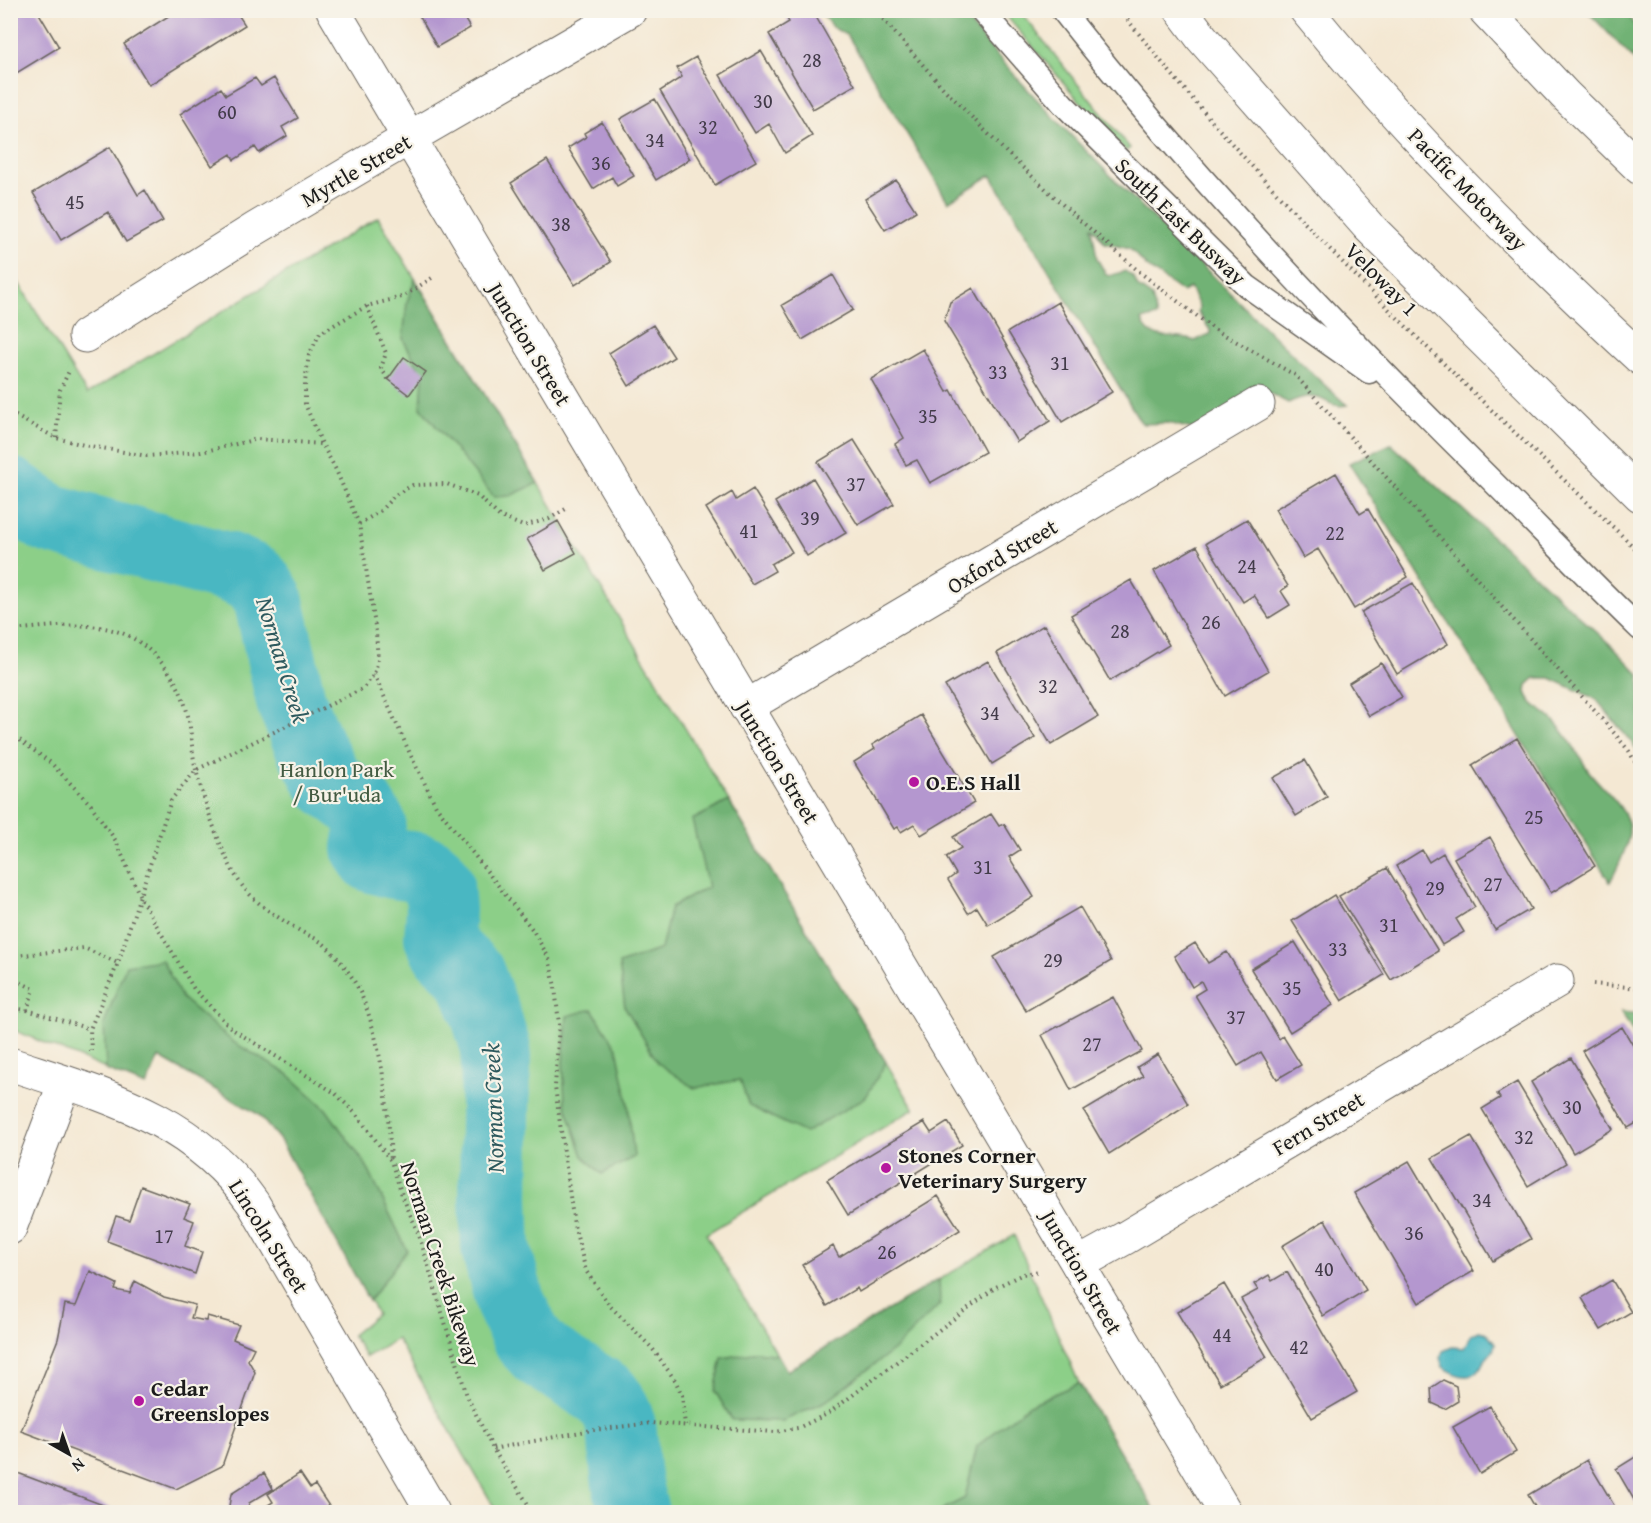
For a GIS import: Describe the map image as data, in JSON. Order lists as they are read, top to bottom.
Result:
{
  "streets": {
    "main road": [
      "Myrtle Street",
      "Pacific Motorway",
      "Junction Street",
      "Oxford Street",
      "Fern Street",
      "Lincoln Street"
    ],
    "lane": ["South East Busway"],
    "path": ["Veloway 1", "Norman Creek Bikeway"]
  },
  "crossings": [
    ["Myrtle Street", "Junction Street"],
    ["Junction Street", "Oxford Street"],
    ["Junction Street", "Fern Street"]
  ],
  "water": ["Norman Creek"],
  "parks": ["Hanlon Park / Bur'uda"],
  "places": ["O.E.S Hall", "Stones Corner Veterinary Surgery", "Cedar Greenslopes"],
  "house_numbers": [
    "28",
    "30",
    "60",
    "32",
    "34",
    "36",
    "45",
    "38",
    "31",
    "33",
    "35",
    "37",
    "39",
    "41",
    "22",
    "24",
    "26",
    "28",
    "32",
    "34",
    "25",
    "31",
    "27",
    "29",
    "31",
    "33",
    "29",
    "35",
    "37",
    "27",
    "30",
    "32",
    "34",
    "36",
    "17",
    "26",
    "40",
    "44",
    "42"
  ],
  "north": "bottom right"
}
